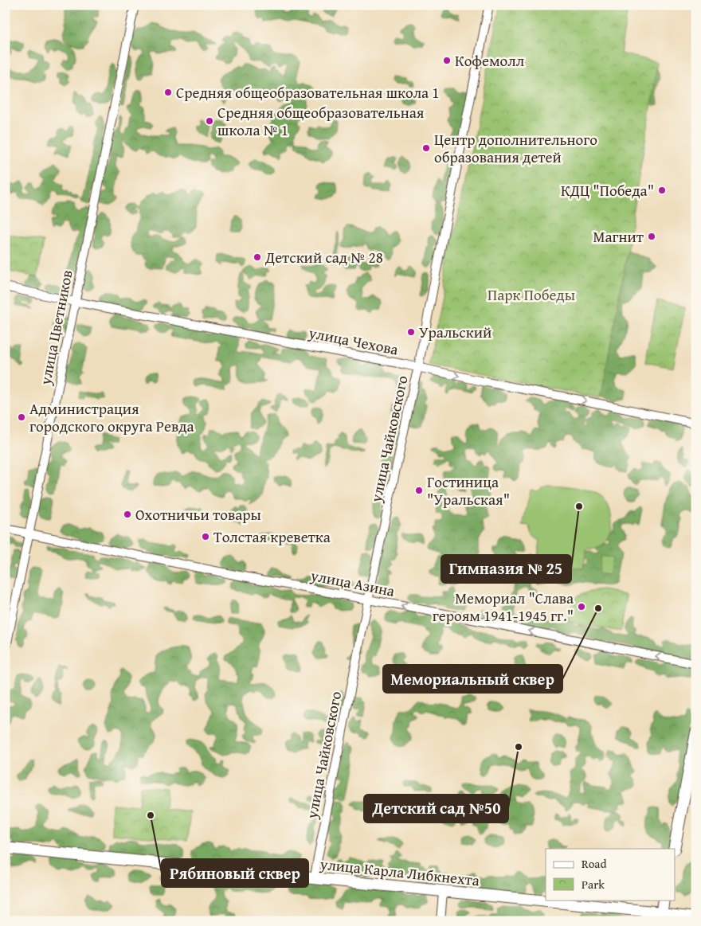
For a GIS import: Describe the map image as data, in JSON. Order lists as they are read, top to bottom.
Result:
{
  "streets": {
    "main road": ["улица Карла Либкнехта"],
    "street": [
      "улица Цветников",
      "улица Чехова",
      "улица Чайковского",
      "улица Азина"
    ]
  },
  "crossings": [
    ["улица Цветников", "улица Чехова"],
    ["улица Цветников", "улица Азина"],
    ["улица Чехова", "улица Чайковского"],
    ["улица Чайковского", "улица Азина"],
    ["улица Чайковского", "улица Карла Либкнехта"]
  ],
  "one_way": ["улица Чехова", "улица Азина"],
  "parks": ["Парк Победы"],
  "places": [
    "Кофемолл",
    "Средняя общеобразовательная школа 1",
    "Средняя общеобразовательная школа № 1",
    "Центр дополнительного образования детей",
    "КДЦ \"Победа\"",
    "Магнит",
    "Детский сад № 28",
    "Уральский",
    "Администрация городского округа Ревда",
    "Гостиница \"Уральская\"",
    "Гимназия № 25",
    "Охотничьи товары",
    "Толстая креветка",
    "Мемориал \"Слава героям 1941-1945 гг.\"",
    "Мемориальный сквер",
    "Детский сад №50",
    "Рябиновый сквер"
  ],
  "legend": ["Road", "Park"]
}
